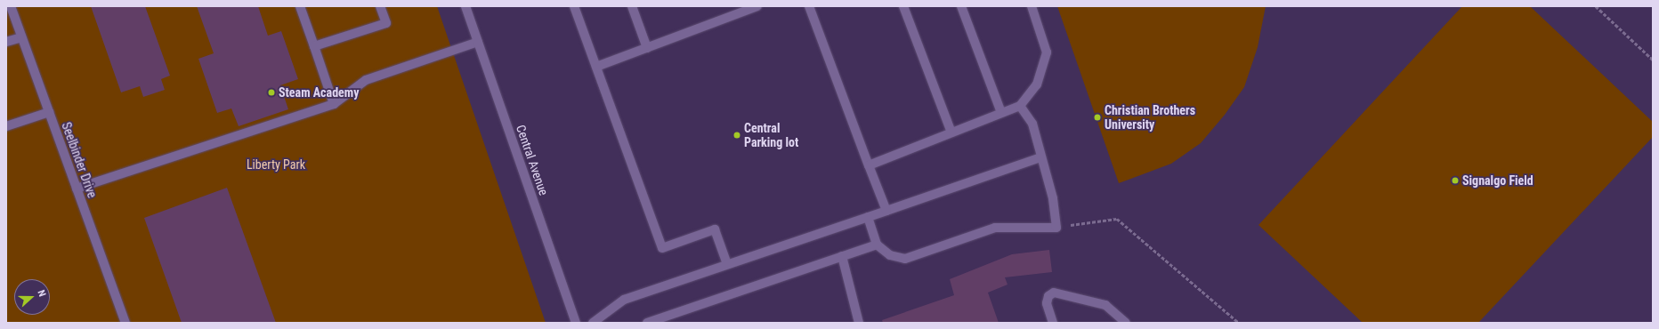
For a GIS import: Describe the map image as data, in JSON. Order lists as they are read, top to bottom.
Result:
{
  "streets": {
    "street": ["Seelbinder Drive", "Central Avenue"]
  },
  "parks": ["Liberty Park"],
  "places": [
    "Steam Academy",
    "Christian Brothers University",
    "Central Parking lot",
    "Signalgo Field"
  ],
  "north": "right"
}
